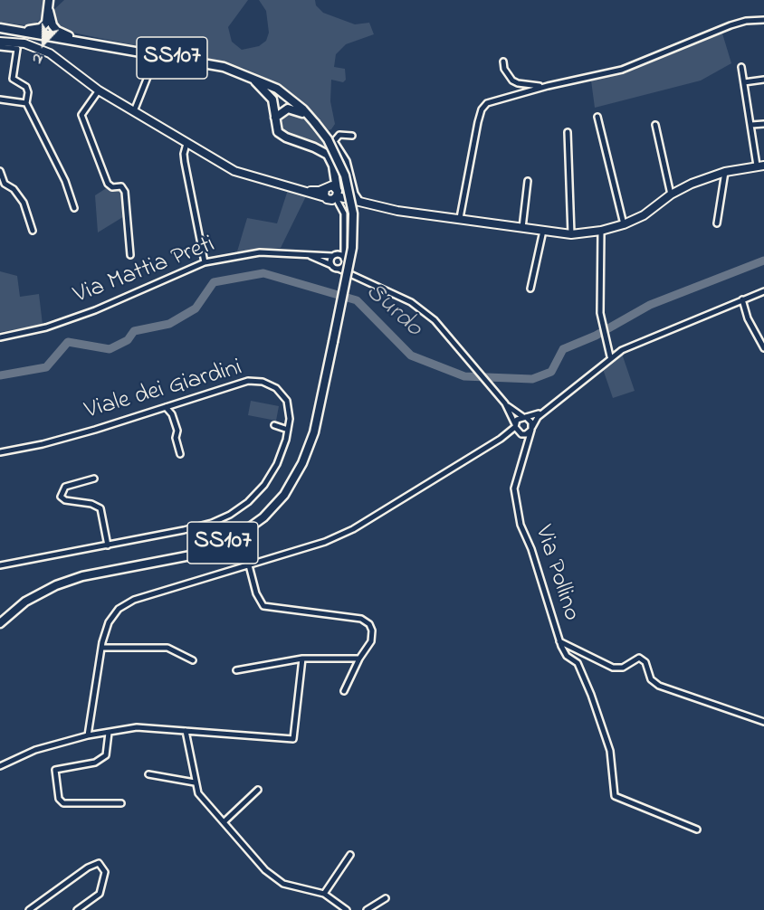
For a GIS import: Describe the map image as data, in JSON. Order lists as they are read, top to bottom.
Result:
{
  "streets": {
    "highway": ["SS107"],
    "street": ["Via Mattia Preti", "Viale dei Giardini", "Via Pollino"]
  },
  "water": ["Surdo"],
  "north": "bottom"
}
